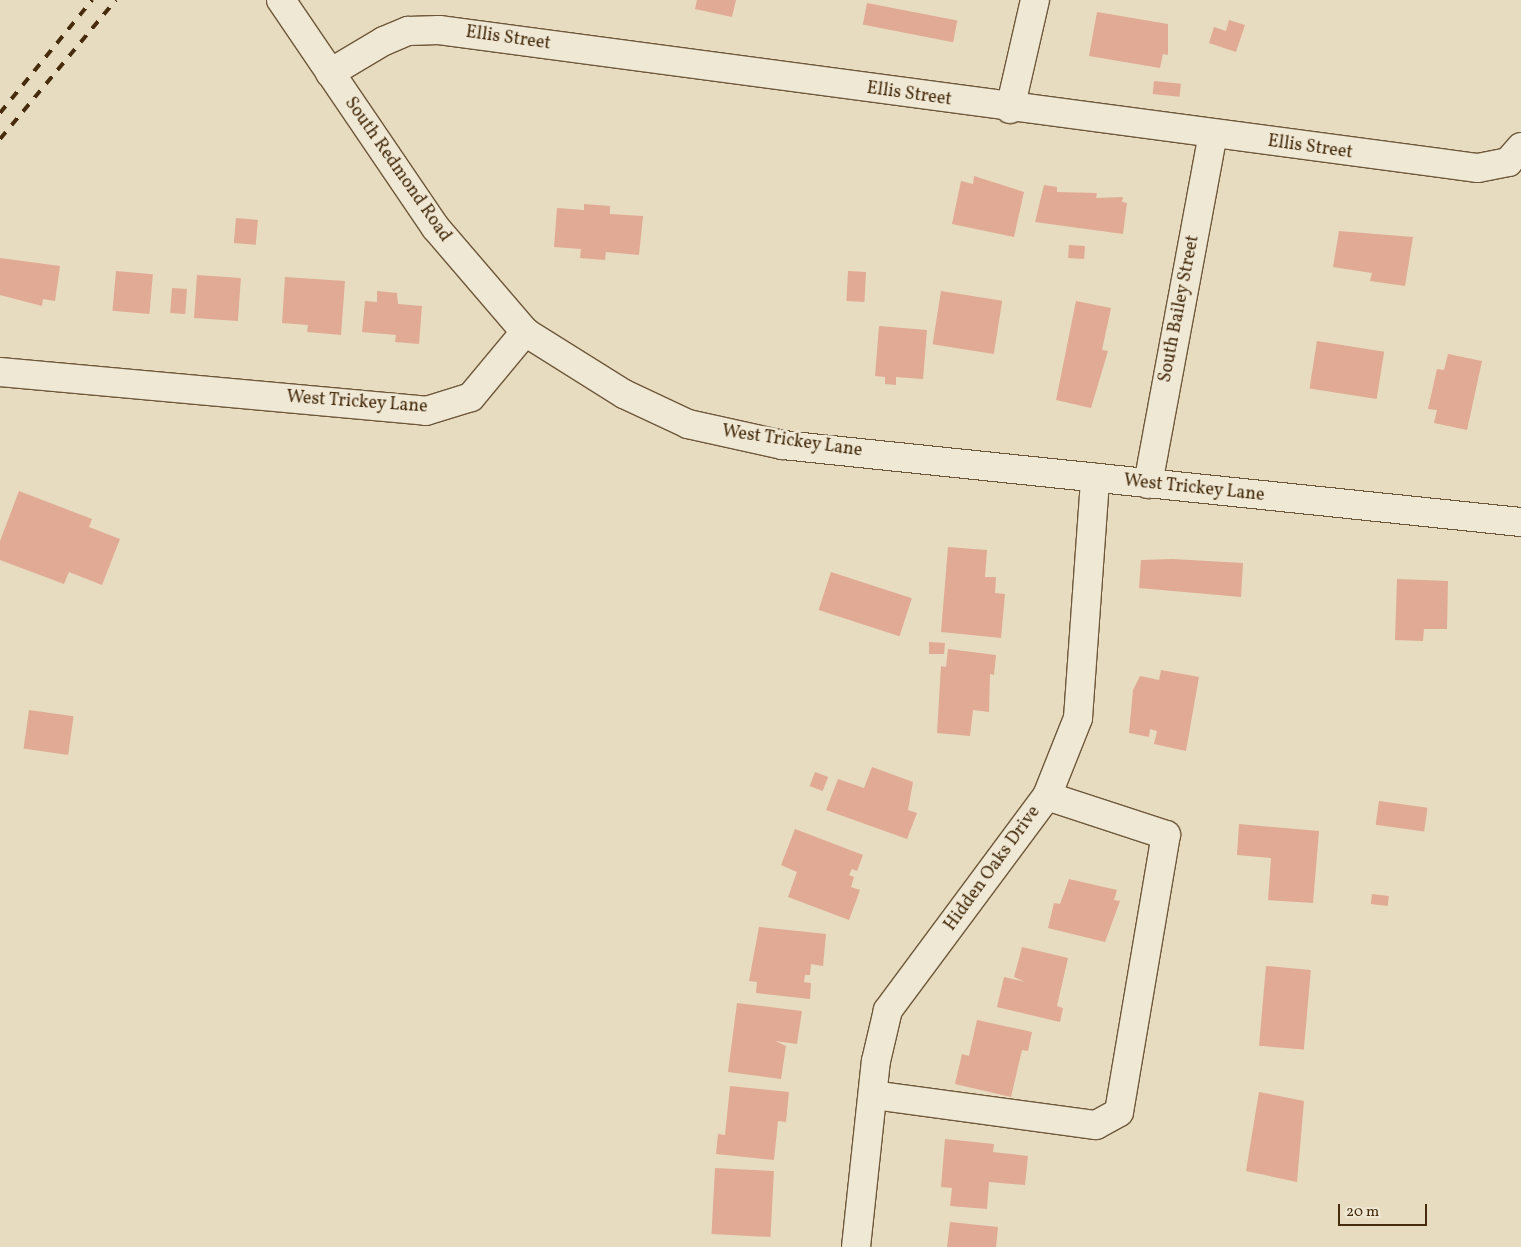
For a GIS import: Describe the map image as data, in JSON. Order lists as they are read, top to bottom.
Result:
{
  "streets": {
    "street": [
      "Ellis Street",
      "South Redmond Road",
      "South Bailey Street",
      "West Trickey Lane",
      "Hidden Oaks Drive"
    ]
  },
  "crossings": [
    ["Ellis Street", "South Redmond Road"],
    ["Ellis Street", "South Bailey Street"],
    ["South Redmond Road", "West Trickey Lane"],
    ["South Bailey Street", "West Trickey Lane"],
    ["West Trickey Lane", "Hidden Oaks Drive"]
  ],
  "scale_bar": "20 m"
}
